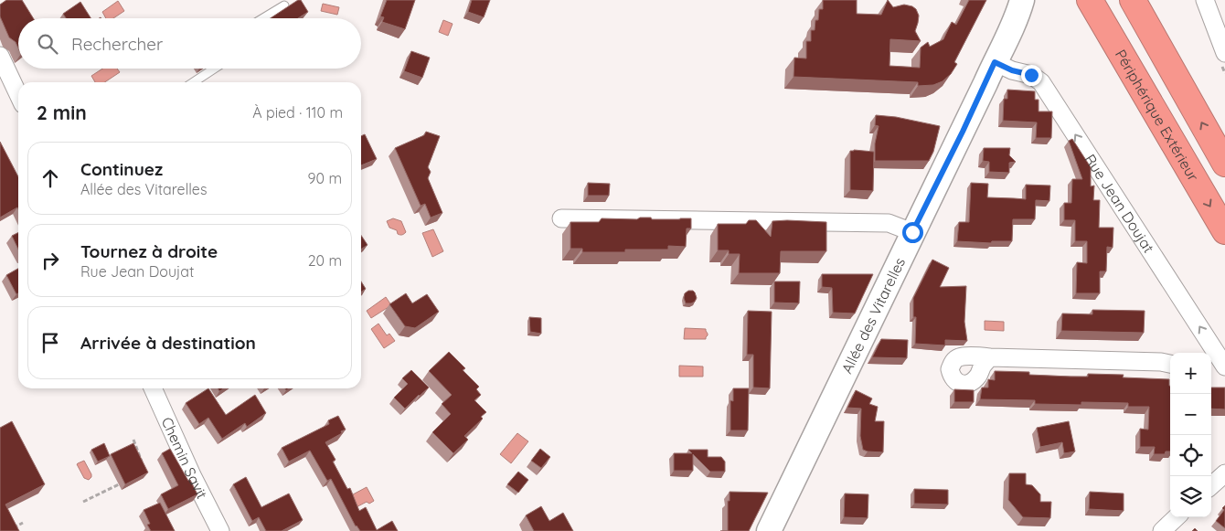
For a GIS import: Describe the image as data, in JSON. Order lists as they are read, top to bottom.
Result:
{
  "streets": {
    "highway": ["Périphérique Extérieur"],
    "main road": ["Allée des Vitarelles"],
    "street": ["Rue Jean Doujat", "Chemin Savit"]
  },
  "crossings": [
    ["Rue Jean Doujat", "Allée des Vitarelles"]
  ],
  "one_way": ["Rue Jean Doujat"],
  "page": {
    "search": "Rechercher",
    "heading": ["2 min", "À pied · 110 m"],
    "list": [
      ["Continuez", "Allée des Vitarelles", "90 m"],
      ["Tournez à droite", "Rue Jean Doujat", "20 m"],
      "Arrivée à destination"
    ],
    "map_buttons": ["+", "−"]
  }
}
